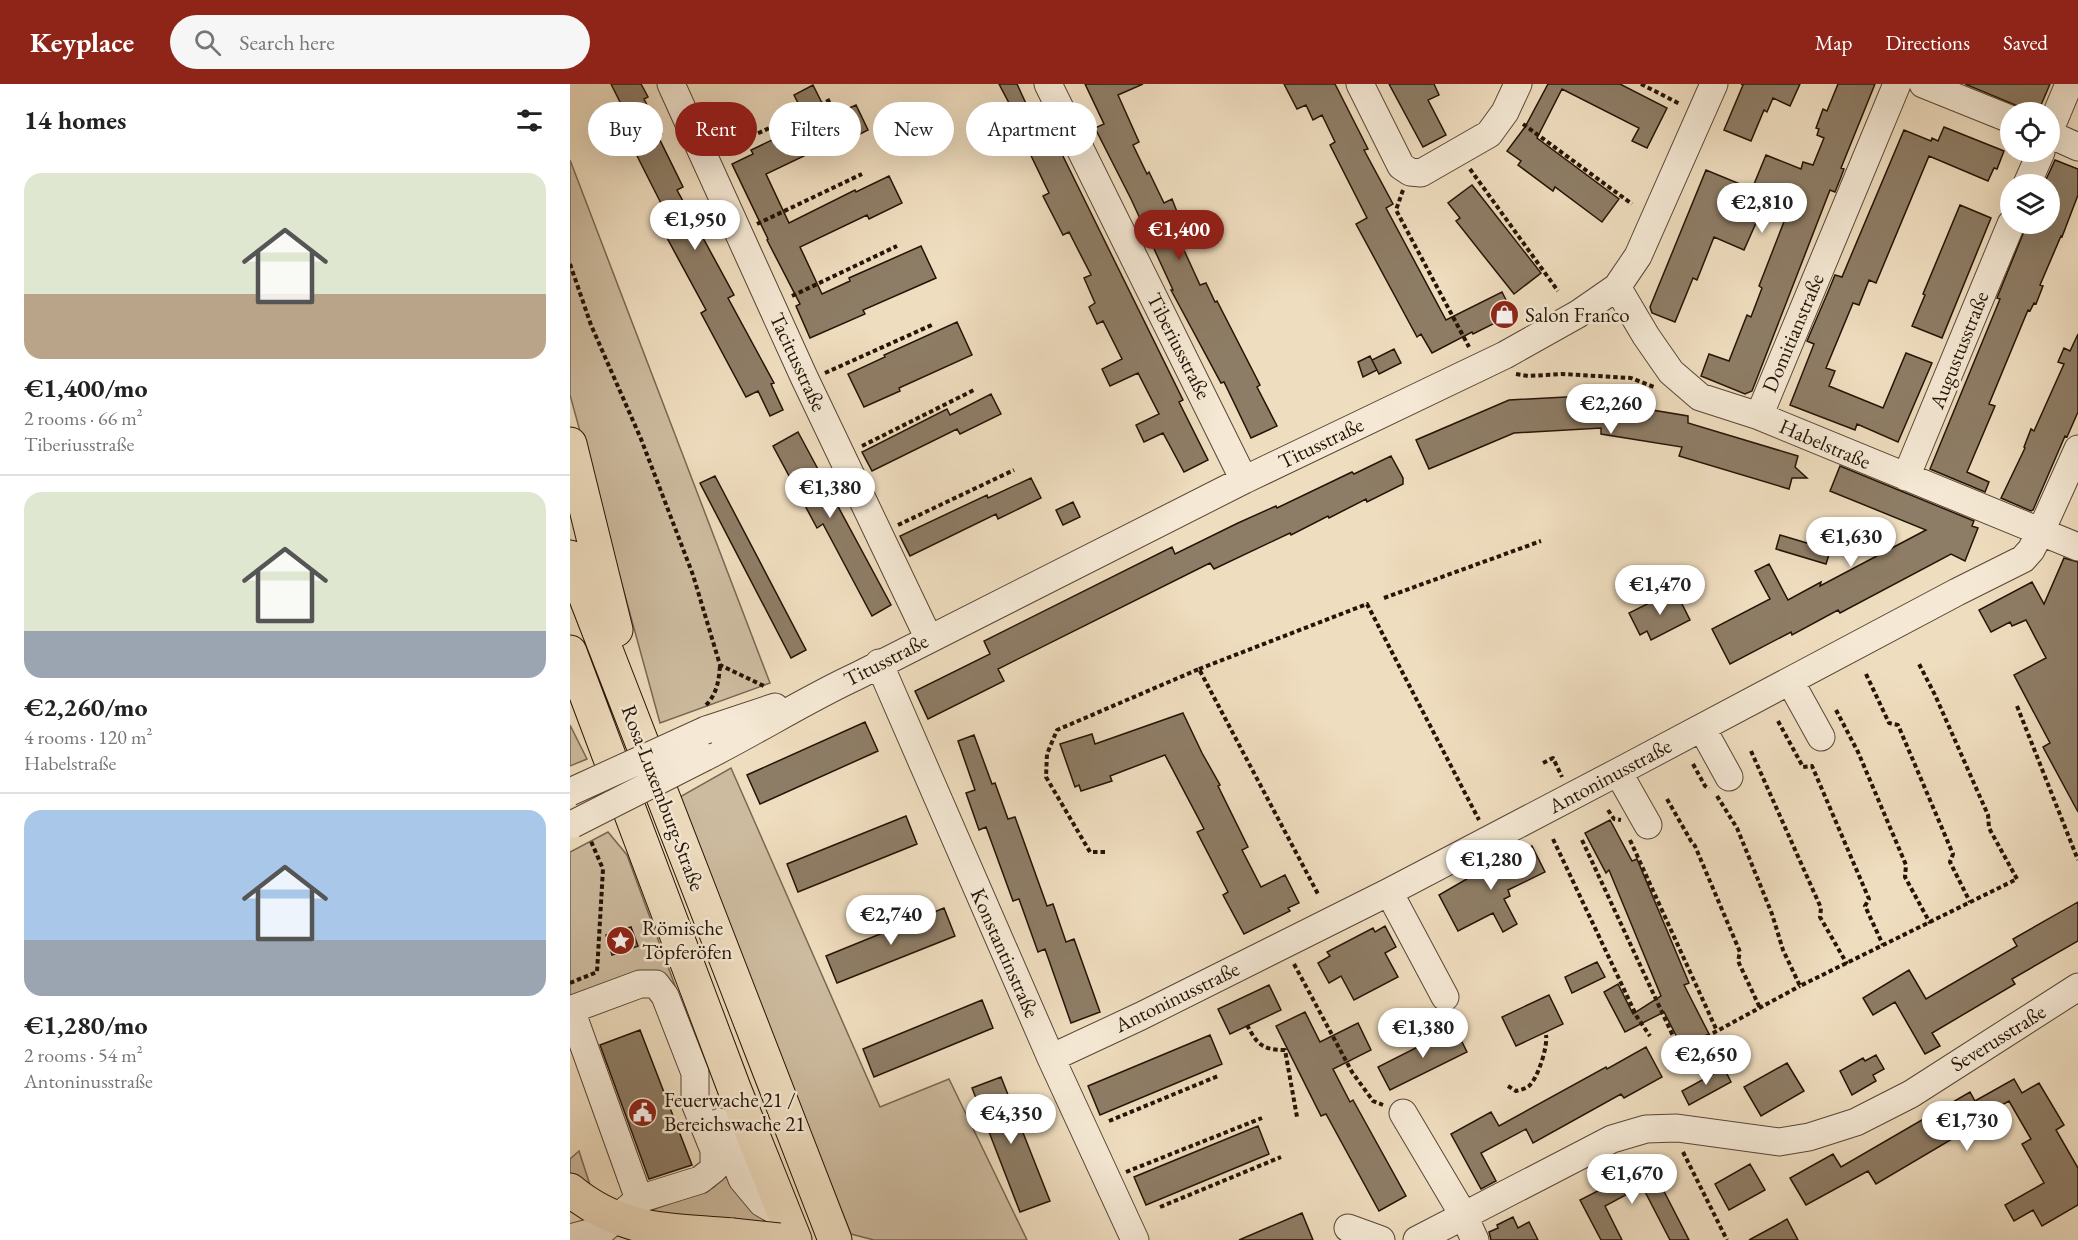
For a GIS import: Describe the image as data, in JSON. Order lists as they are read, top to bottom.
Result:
{
  "streets": {
    "highway": ["Rosa-Luxemburg-Straße"],
    "street": [
      "Domitianstraße",
      "Tiberiusstraße",
      "Augustusstraße",
      "Tacitusstraße",
      "Titusstraße",
      "Habelstraße",
      "Antoninusstraße",
      "Konstantinstraße",
      "Severusstraße"
    ]
  },
  "crossings": [
    ["Domitianstraße", "Habelstraße"],
    ["Tiberiusstraße", "Titusstraße"],
    ["Augustusstraße", "Habelstraße"],
    ["Tacitusstraße", "Titusstraße"],
    ["Titusstraße", "Habelstraße"],
    ["Titusstraße", "Konstantinstraße"],
    ["Habelstraße", "Antoninusstraße"],
    ["Antoninusstraße", "Konstantinstraße"]
  ],
  "places": {
    "shop": ["Salon Franco"],
    "place": ["Römische Töpferöfen"],
    "public building": ["Feuerwache 21 / Bereichswache 21"]
  },
  "page": {
    "header": "Keyplace",
    "search": "Search here",
    "nav": ["Map", "Directions", "Saved"],
    "heading": "14 homes",
    "chip": [
      "Buy",
      "Rent",
      "Filters",
      "New",
      "Apartment"
    ],
    "list": [
      {
        "name": "€1,400/mo",
        "note": "2 rooms · 66 m² · Tiberiusstraße"
      },
      {
        "name": "€2,260/mo",
        "note": "4 rooms · 120 m² · Habelstraße"
      },
      {
        "name": "€1,280/mo",
        "note": "2 rooms · 54 m² · Antoninusstraße"
      }
    ],
    "price": [
      "€2,810",
      "€1,950",
      "€1,400",
      "€2,260",
      "€1,380",
      "€1,630",
      "€1,470",
      "€1,280",
      "€2,740",
      "€1,380",
      "€2,650",
      "€4,350",
      "€1,730",
      "€1,670"
    ]
  }
}
